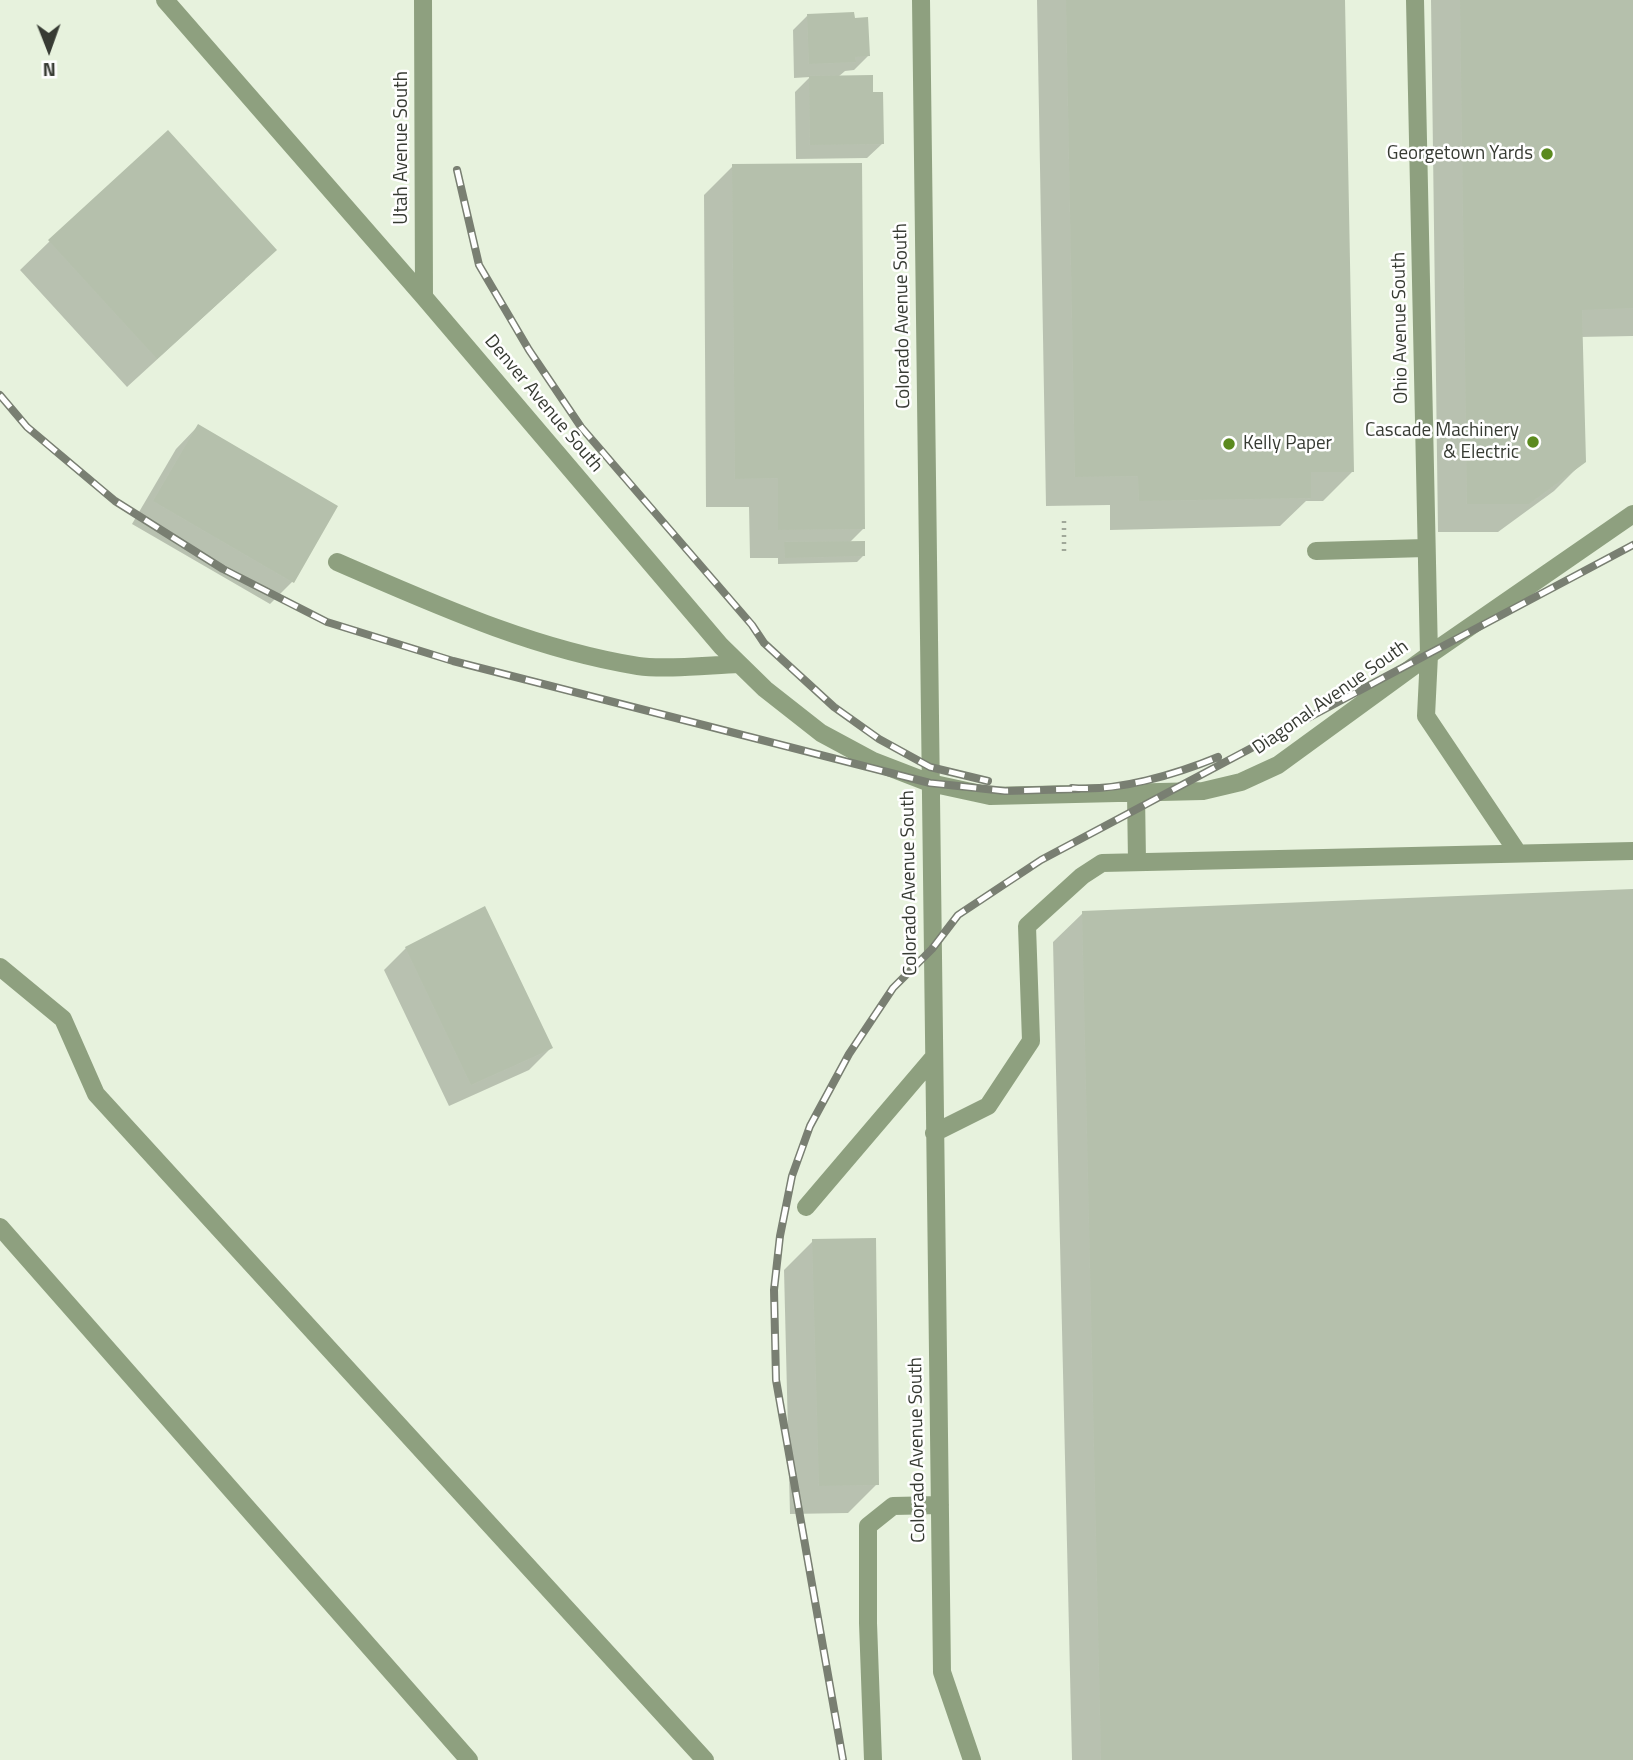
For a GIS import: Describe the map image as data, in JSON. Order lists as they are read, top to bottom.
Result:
{
  "streets": {
    "street": [
      "Utah Avenue South",
      "Colorado Avenue South",
      "Ohio Avenue South",
      "Denver Avenue South",
      "Diagonal Avenue South"
    ]
  },
  "crossings": [
    ["Utah Avenue South", "Denver Avenue South"],
    ["Colorado Avenue South", "Denver Avenue South"],
    ["Colorado Avenue South", "Diagonal Avenue South"],
    ["Ohio Avenue South", "Diagonal Avenue South"],
    ["Denver Avenue South", "Diagonal Avenue South"]
  ],
  "places": ["Georgetown Yards", "Cascade Machinery & Electric", "Kelly Paper"],
  "north": "bottom"
}
